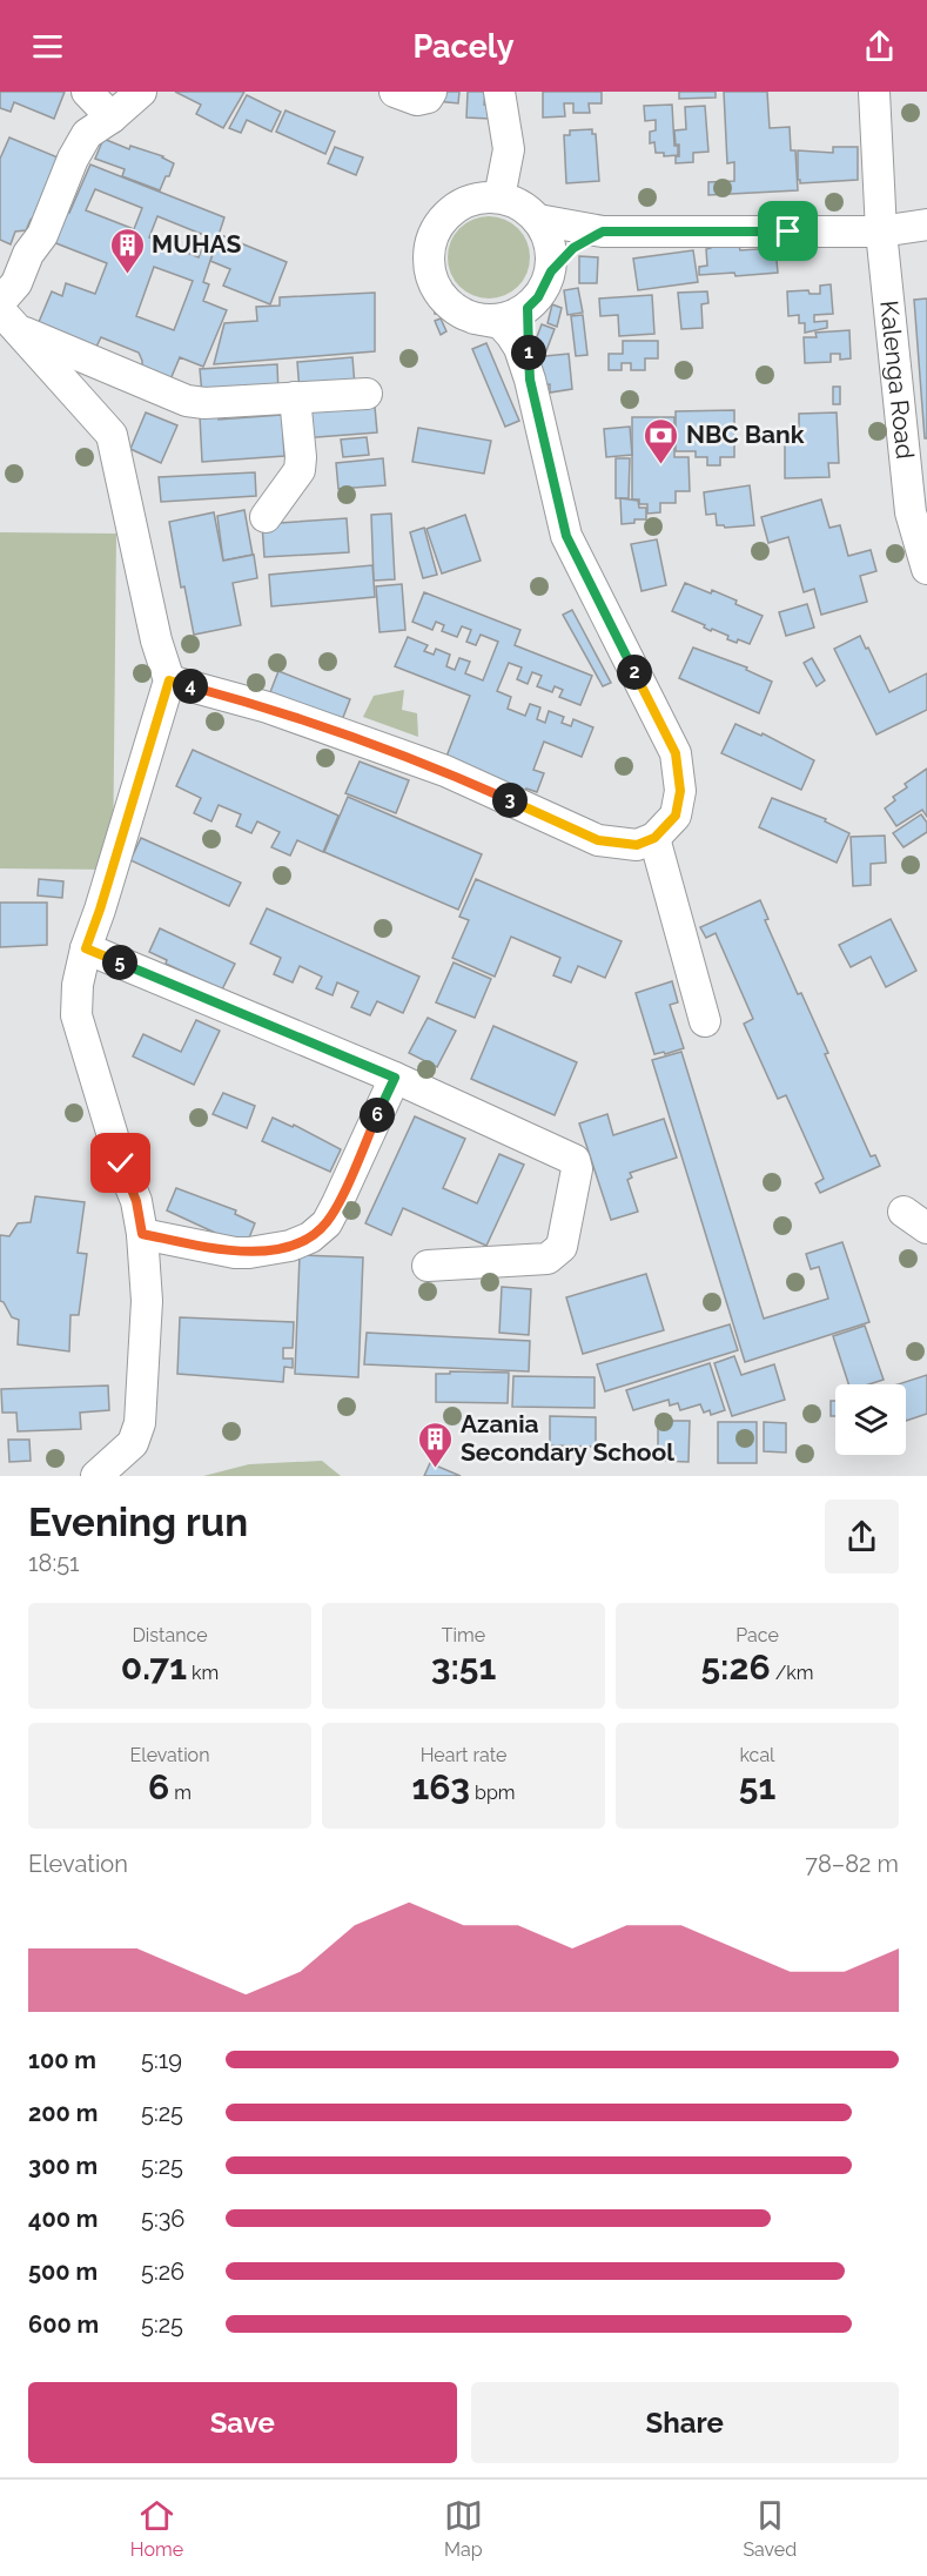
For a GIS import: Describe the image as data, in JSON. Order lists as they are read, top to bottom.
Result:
{
  "streets": {
    "street": ["Kalenga Road"]
  },
  "places": {
    "building": ["MUHAS", "Azania Secondary School"],
    "bank": ["NBC Bank"]
  },
  "page": {
    "header": "Pacely",
    "pins": [
      "1",
      "2",
      "4",
      "3",
      "5",
      "6"
    ],
    "heading": ["Evening run", "18:51"],
    "stats": [
      ["Distance", "0.71 km"],
      ["Time", "3:51"],
      ["Pace", "5:26 /km"],
      ["Elevation", "6 m"],
      ["Heart rate", "163 bpm"],
      ["kcal", "51"]
    ],
    "chart": ["Elevation", "78–82 m"],
    "list": [
      {
        "name": "100 m",
        "note": "5:19"
      },
      {
        "name": "200 m",
        "note": "5:25"
      },
      {
        "name": "300 m",
        "note": "5:25"
      },
      {
        "name": "400 m",
        "note": "5:36"
      },
      {
        "name": "500 m",
        "note": "5:26"
      },
      {
        "name": "600 m",
        "note": "5:25"
      }
    ],
    "buttons": ["Save", "Share"],
    "tabs": ["Home", "Map", "Saved"]
  }
}
